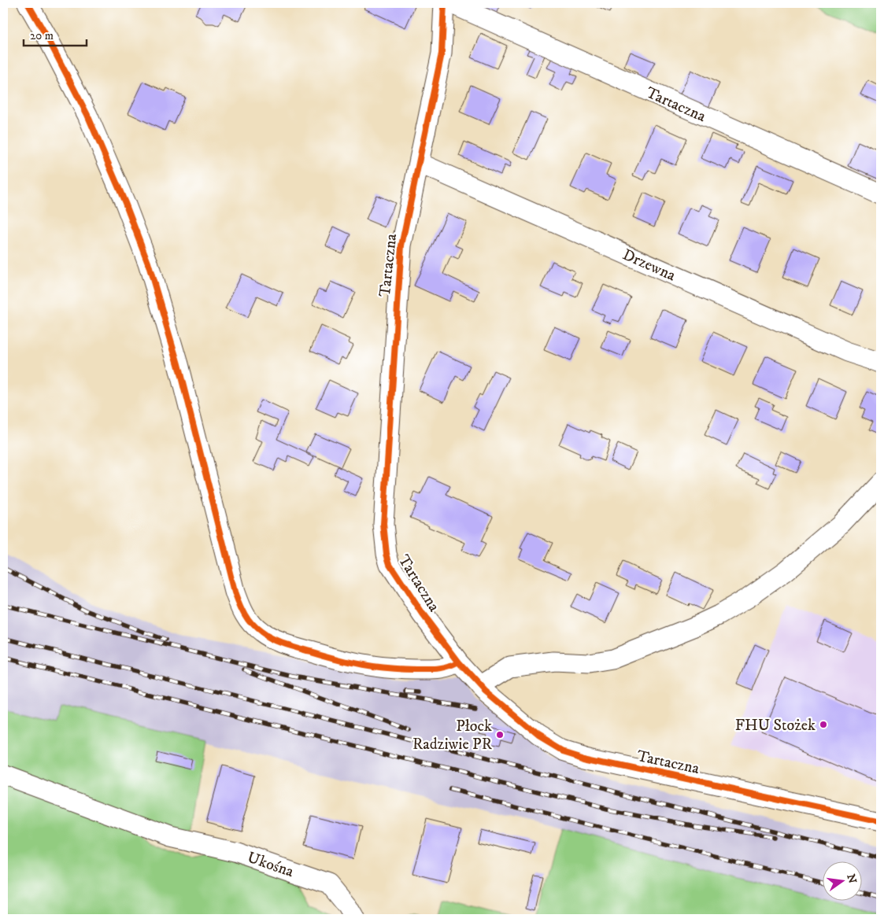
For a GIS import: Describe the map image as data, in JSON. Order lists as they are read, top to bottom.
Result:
{
  "streets": {
    "street": ["Tartaczna", "Drzewna", "Ukośna"]
  },
  "crossings": [
    ["Tartaczna", "Drzewna"]
  ],
  "places": ["FHU Stożek", "Płock Radziwie PR"],
  "scale_bar": "20 m",
  "north": "right"
}
